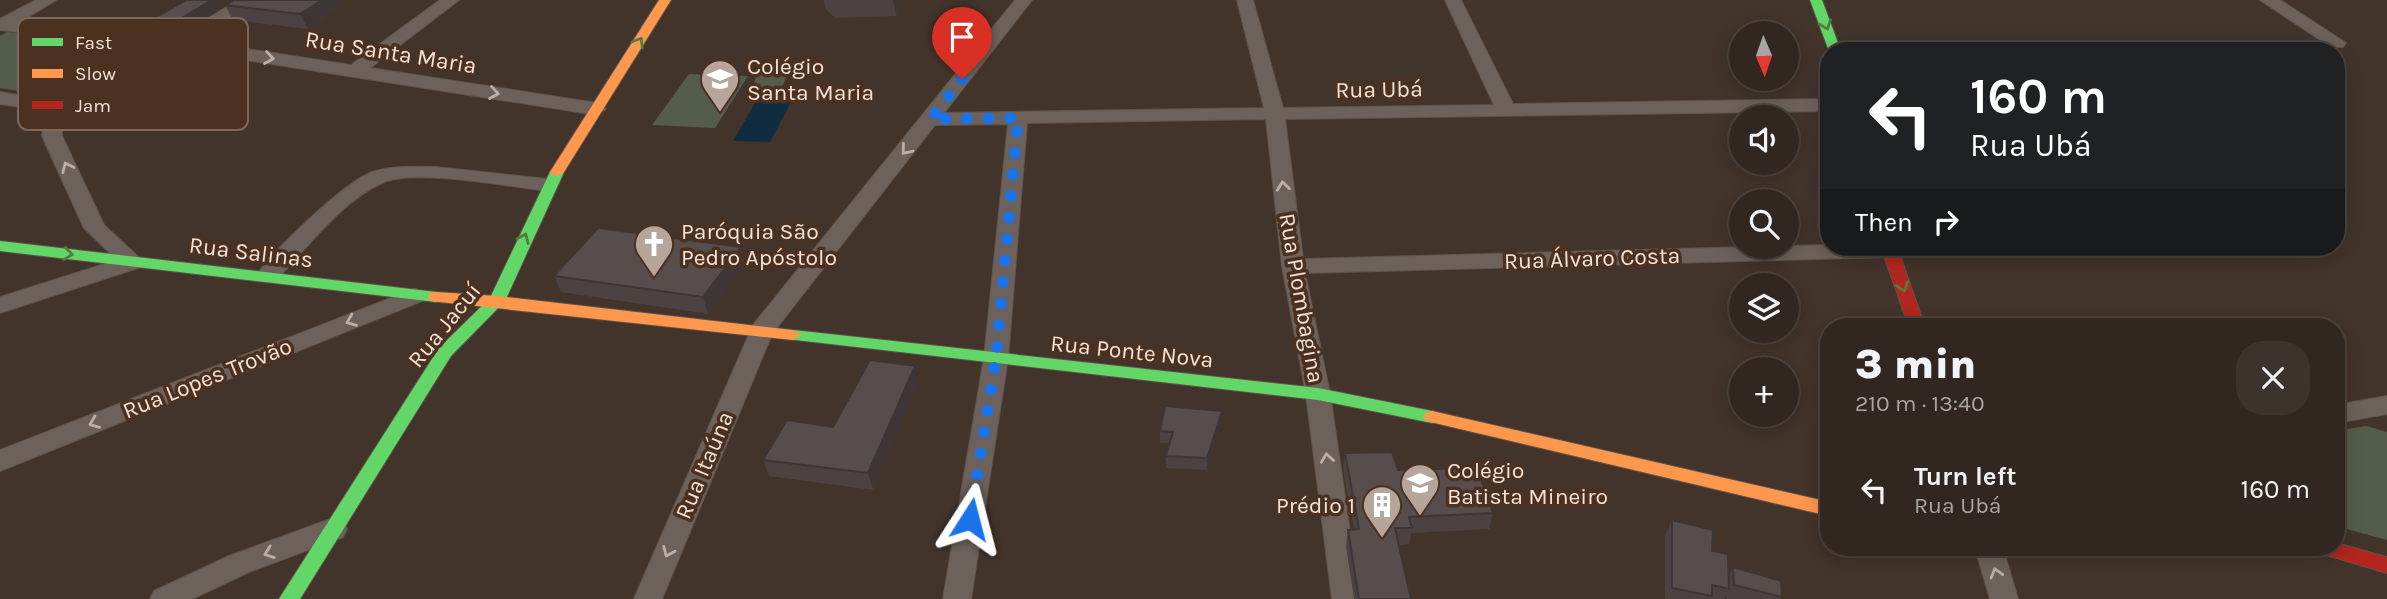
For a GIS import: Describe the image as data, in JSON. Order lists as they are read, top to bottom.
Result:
{
  "streets": {
    "street": [
      "Rua Santa Maria",
      "Rua Ubá",
      "Rua Salinas",
      "Rua Álvaro Costa",
      "Rua Plombagina",
      "Rua Jacuí",
      "Rua Ponte Nova",
      "Rua Lopes Trovão",
      "Rua Itaúna"
    ]
  },
  "crossings": [
    ["Rua Santa Maria", "Rua Jacuí"],
    ["Rua Ubá", "Rua Plombagina"],
    ["Rua Ubá", "Rua Itaúna"],
    ["Rua Salinas", "Rua Jacuí"],
    ["Rua Salinas", "Rua Ponte Nova"],
    ["Rua Salinas", "Rua Lopes Trovão"],
    ["Rua Álvaro Costa", "Rua Plombagina"],
    ["Rua Plombagina", "Rua Ponte Nova"],
    ["Rua Jacuí", "Rua Ponte Nova"],
    ["Rua Ponte Nova", "Rua Itaúna"]
  ],
  "one_way": ["Rua Santa Maria", "Rua Plombagina", "Rua Jacuí"],
  "places": {
    "school or university": ["Colégio Santa Maria", "Colégio Batista Mineiro"],
    "church": ["Paróquia São Pedro Apóstolo"],
    "building": ["Prédio 1"]
  },
  "legend": ["Fast", "Slow", "Jam"],
  "north": "bottom",
  "page": {
    "map_buttons": "+",
    "turn": ["160 m", "Rua Ubá"],
    "then": "Then",
    "heading": ["3 min", "210 m · 13:40"],
    "list": [
      {
        "name": "Turn left",
        "note": "Rua Ubá",
        "value": "160 m"
      }
    ]
  }
}
